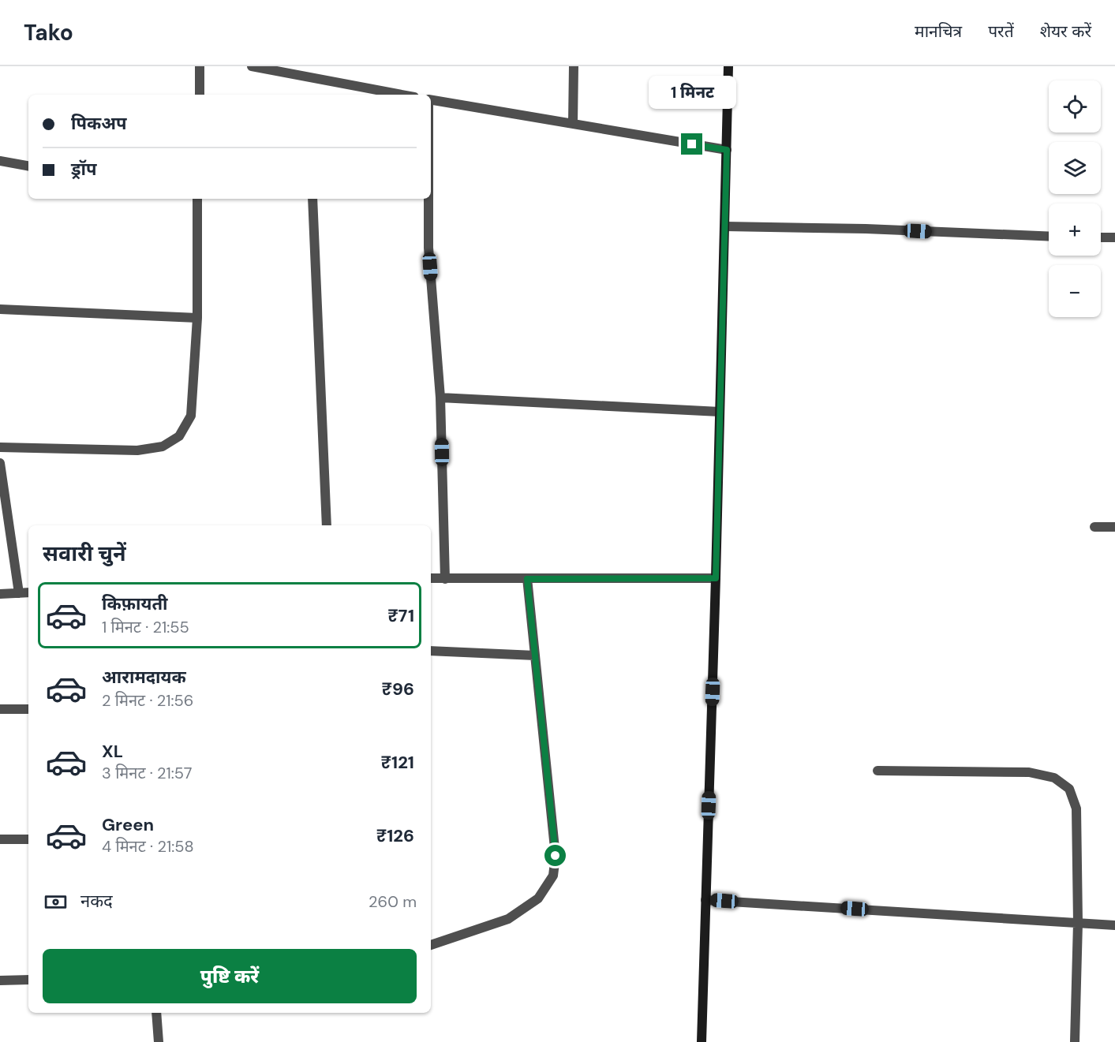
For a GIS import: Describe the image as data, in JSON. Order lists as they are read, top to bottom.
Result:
{
  "page": {
    "header": "Tako",
    "nav": ["मानचित्र", "परतें", "शेयर करें"],
    "bubble": "1 मिनट",
    "map_buttons": ["+", "−"],
    "banner": ["पिकअप", "ड्रॉप"],
    "heading": "सवारी चुनें",
    "list": [
      {
        "name": "किफ़ायती",
        "note": "1 मिनट · 21:55",
        "value": "₹71"
      },
      {
        "name": "आरामदायक",
        "note": "2 मिनट · 21:56",
        "value": "₹96"
      },
      {
        "name": "XL",
        "note": "3 मिनट · 21:57",
        "value": "₹121"
      },
      {
        "name": "Green",
        "note": "4 मिनट · 21:58",
        "value": "₹126"
      }
    ],
    "pay": ["नकद", "260 m"],
    "buttons": "पुष्टि करें"
  }
}
